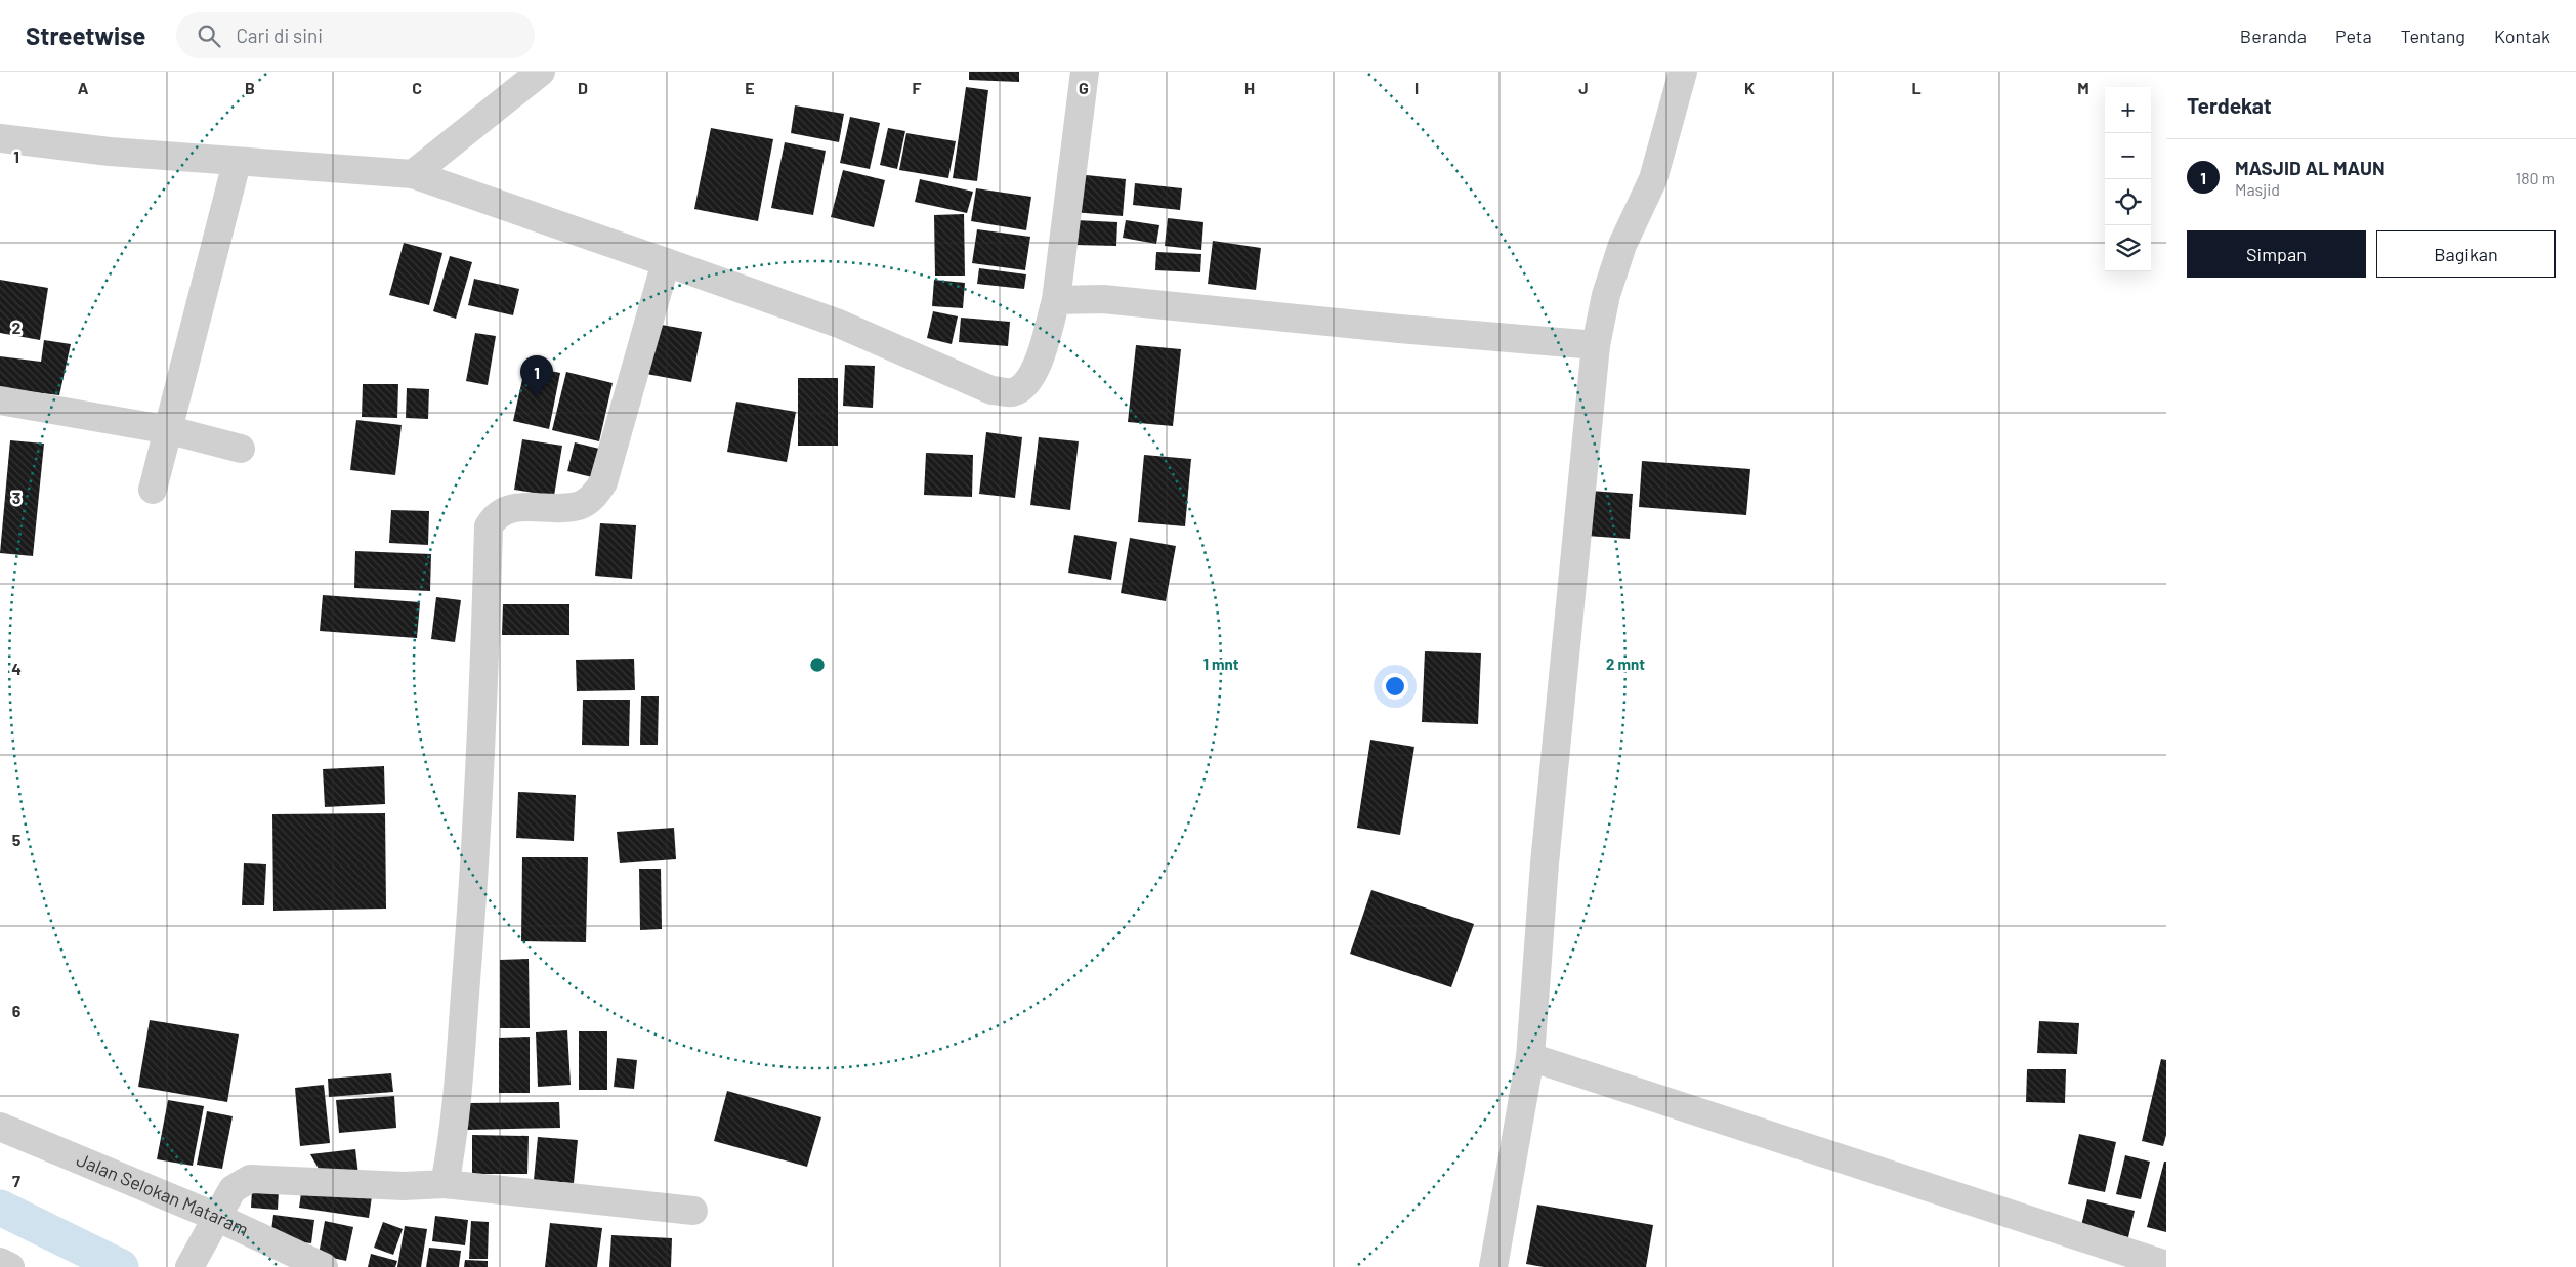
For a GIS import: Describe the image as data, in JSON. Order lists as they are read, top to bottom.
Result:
{
  "streets": {
    "street": ["Jalan Selokan Mataram"]
  },
  "page": {
    "header": "Streetwise",
    "search": "Cari di sini",
    "nav": [
      "Beranda",
      "Peta",
      "Tentang",
      "Kontak"
    ],
    "heading": "Terdekat",
    "map_buttons": ["+", "−"],
    "list": [
      {
        "mark": "1",
        "name": "MASJID AL MAUN",
        "note": "Masjid",
        "value": "180 m"
      }
    ],
    "buttons": ["Simpan", "Bagikan"],
    "pins": "1"
  },
  "grid": {
    "columns": [
      "A",
      "B",
      "C",
      "D",
      "E",
      "F",
      "G",
      "H",
      "I",
      "J",
      "K",
      "L",
      "M"
    ],
    "rows": [
      "1",
      "2",
      "3",
      "4",
      "5",
      "6",
      "7"
    ]
  },
  "rings": ["1 mnt", "2 mnt"]
}
